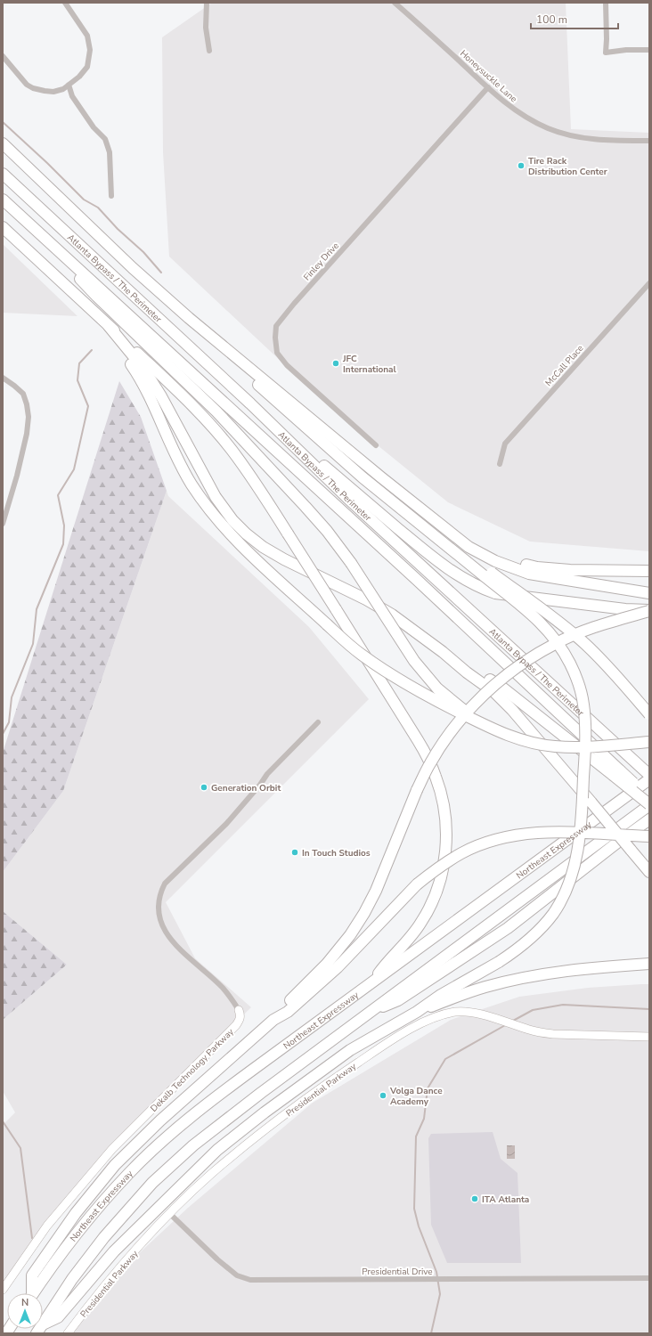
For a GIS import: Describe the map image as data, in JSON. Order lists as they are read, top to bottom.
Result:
{
  "streets": {
    "highway": ["Atlanta Bypass / The Perimeter", "Northeast Expressway"],
    "street": [
      "Honeysuckle Lane",
      "Finley Drive",
      "McCall Place",
      "Dekalb Technology Parkway",
      "Presidential Parkway",
      "Presidential Drive"
    ]
  },
  "crossings": [
    ["Honeysuckle Lane", "Finley Drive"],
    ["Presidential Parkway", "Presidential Drive"]
  ],
  "places": [
    "Tire Rack Distribution Center",
    "JFC International",
    "Generation Orbit",
    "In Touch Studios",
    "Volga Dance Academy",
    "ITA Atlanta"
  ],
  "scale_bar": "100 m",
  "north": "top"
}
